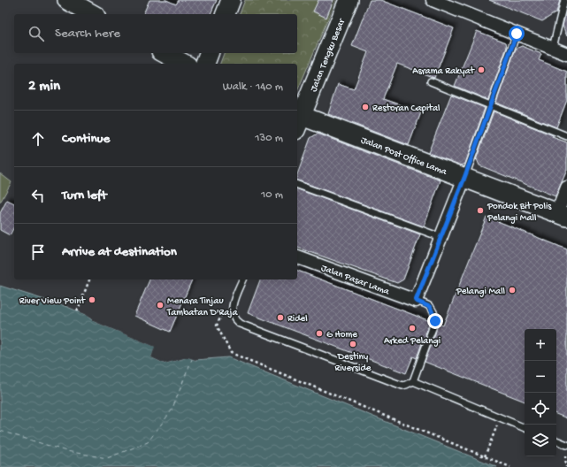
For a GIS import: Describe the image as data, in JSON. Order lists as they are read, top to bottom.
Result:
{
  "streets": {
    "main road": ["Jalan Tengku Besar", "Jalan Post Office Lama"],
    "street": ["Jalan Pasar Lama"]
  },
  "crossings": [
    ["Jalan Tengku Besar", "Jalan Post Office Lama"]
  ],
  "places": [
    "Asrama Rakyat",
    "Restoran Capital",
    "Pondok Bit Polis Pelangi Mall",
    "Pelangi Mall",
    "River View Point",
    "Menara Tinjau Tambatan D'Raja",
    "Ridel",
    "Arked Pelangi",
    "G Home",
    "Destiny Riverside"
  ],
  "page": {
    "search": "Search here",
    "heading": ["2 min", "Walk · 140 m"],
    "list": [
      ["Continue", "130 m"],
      ["Turn left", "10 m"],
      "Arrive at destination"
    ],
    "map_buttons": ["+", "−"]
  }
}
